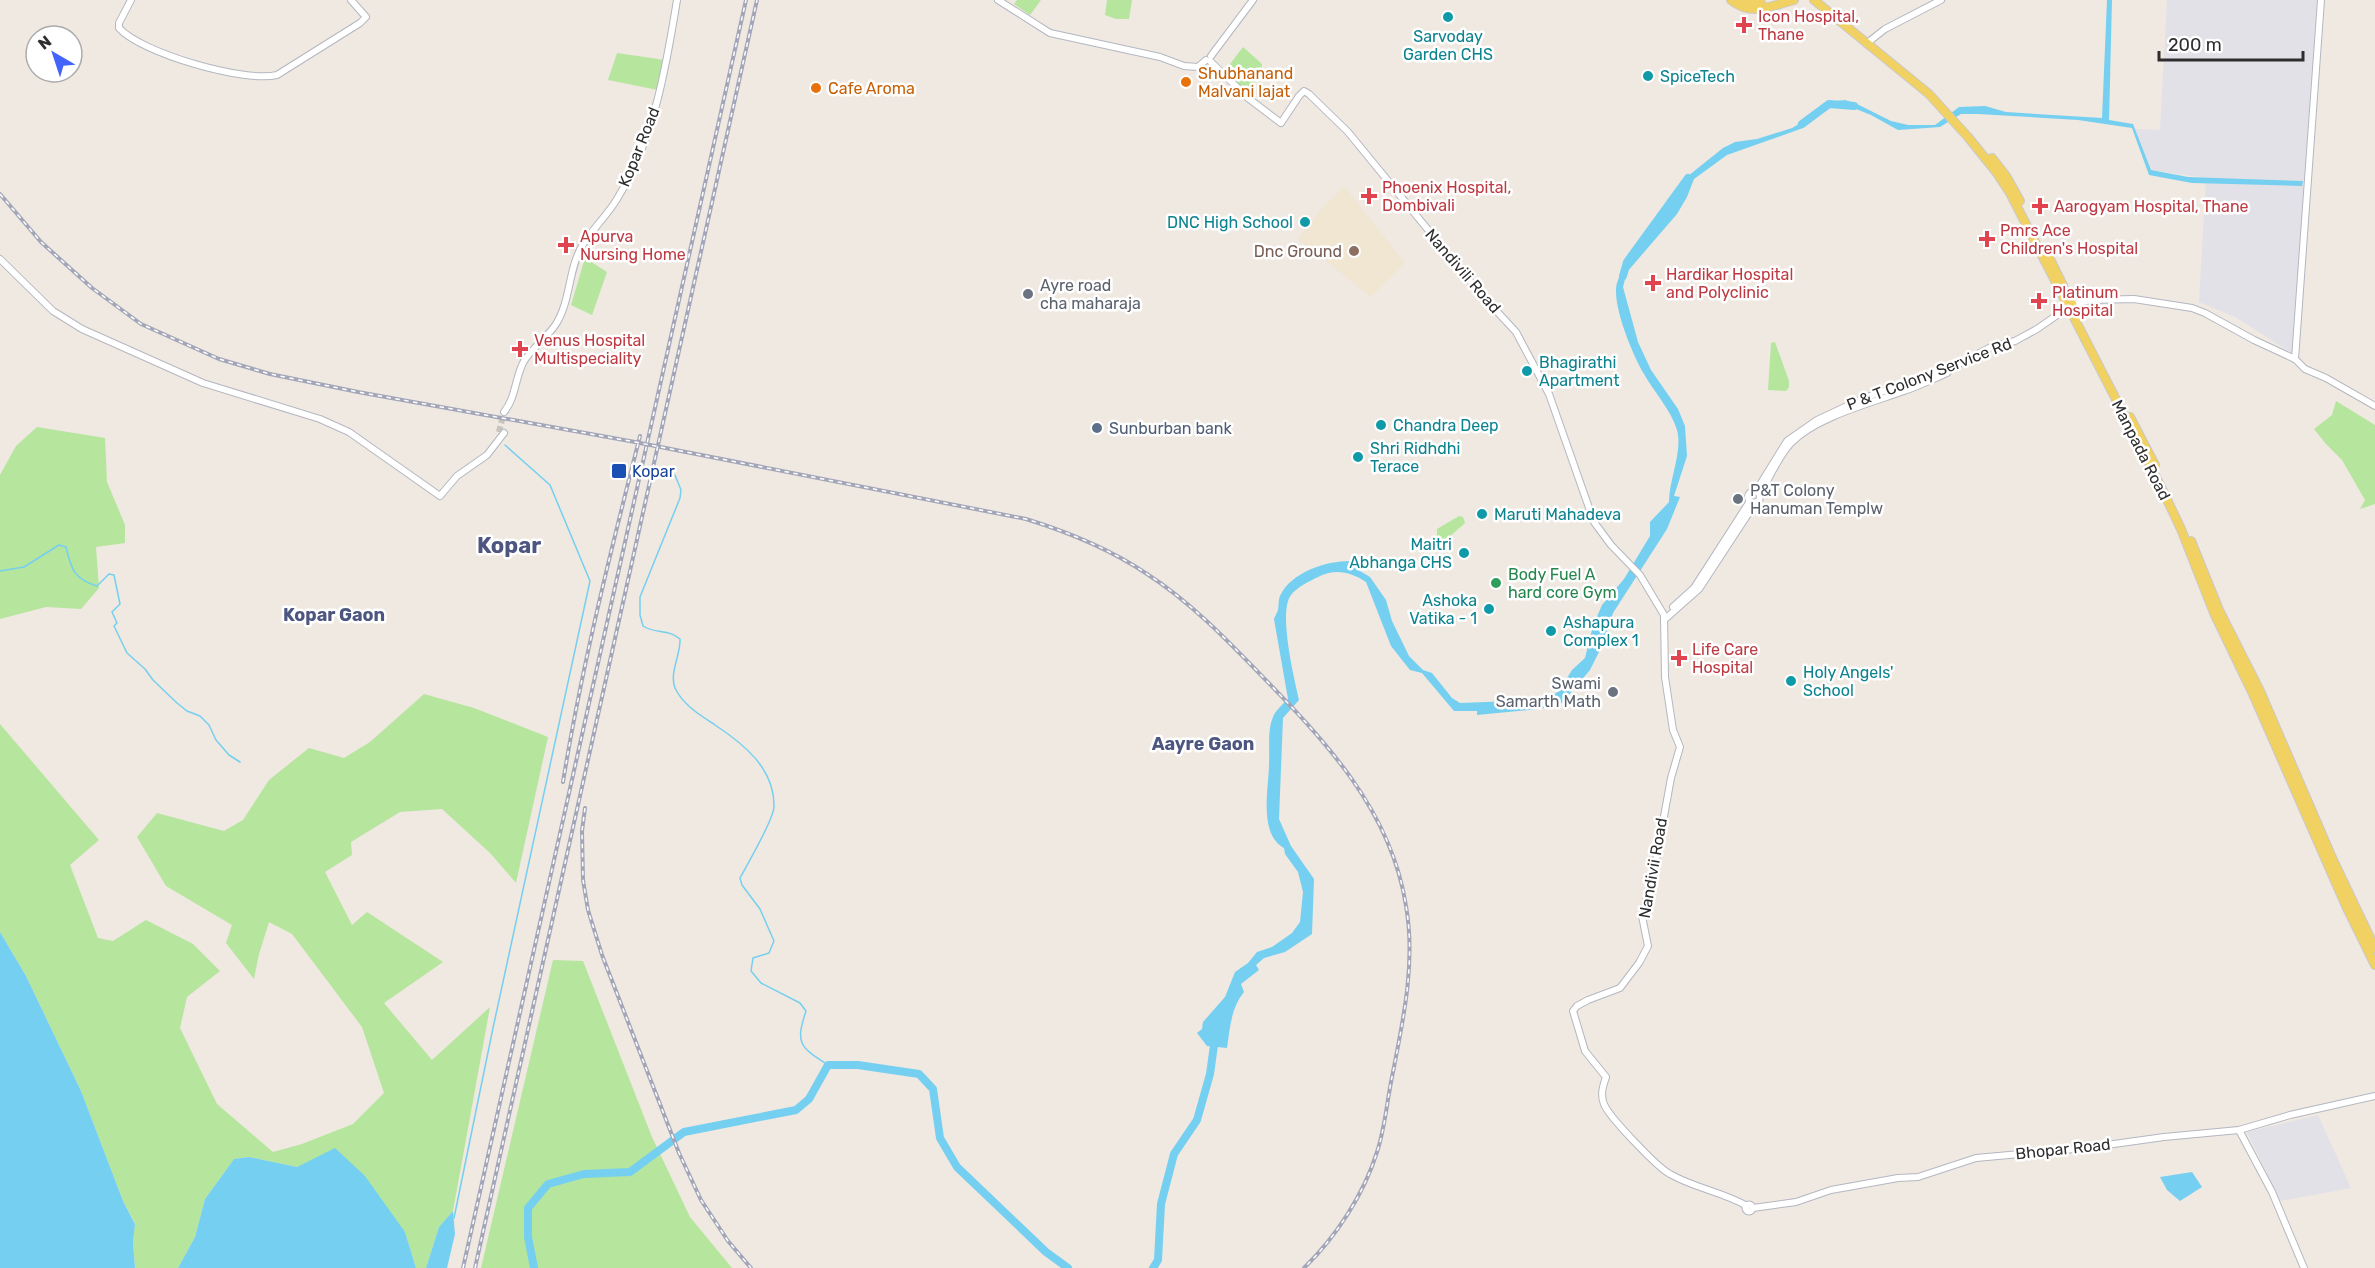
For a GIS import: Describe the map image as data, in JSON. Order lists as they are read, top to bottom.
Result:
{
  "streets": {
    "main road": ["Manpada Road"],
    "street": [
      "Kopar Road",
      "Nandivili Road",
      "P & T Colony Service Rd",
      "Nandivii Road",
      "Bhopar Road"
    ]
  },
  "crossings": [
    ["Nandivili Road", "Nandivii Road"],
    ["P & T Colony Service Rd", "Manpada Road"],
    ["Nandivii Road", "Bhopar Road"]
  ],
  "districts": ["Kopar", "Kopar Gaon", "Aayre Gaon"],
  "places": {
    "other": [
      "Sarvoday Garden CHS",
      "SpiceTech",
      "Shubhanand Malvani lajat",
      "Cafe Aroma",
      "DNC High School",
      "Dnc Ground",
      "Ayre road cha maharaja",
      "Bhagirathi Apartment",
      "Chandra Deep",
      "Sunburban bank",
      "Shri Ridhdhi Terace",
      "P&T Colony Hanuman Templw",
      "Maruti Mahadeva",
      "Maitri Abhanga CHS",
      "Body Fuel A hard core Gym",
      "Ashoka Vatika - 1",
      "Ashapura Complex 1",
      "Holy Angels' School",
      "Swami Samarth Math"
    ],
    "health": [
      "Icon Hospital, Thane",
      "Phoenix Hospital, Dombivali",
      "Aarogyam Hospital, Thane",
      "Pmrs Ace Children's Hospital",
      "Apurva Nursing Home",
      "Hardikar Hospital and Polyclinic",
      "Platinum Hospital",
      "Venus Hospital Multispeciality",
      "Life Care Hospital"
    ],
    "transit": ["Kopar"]
  },
  "scale_bar": "200 m",
  "north": "top left"
}
